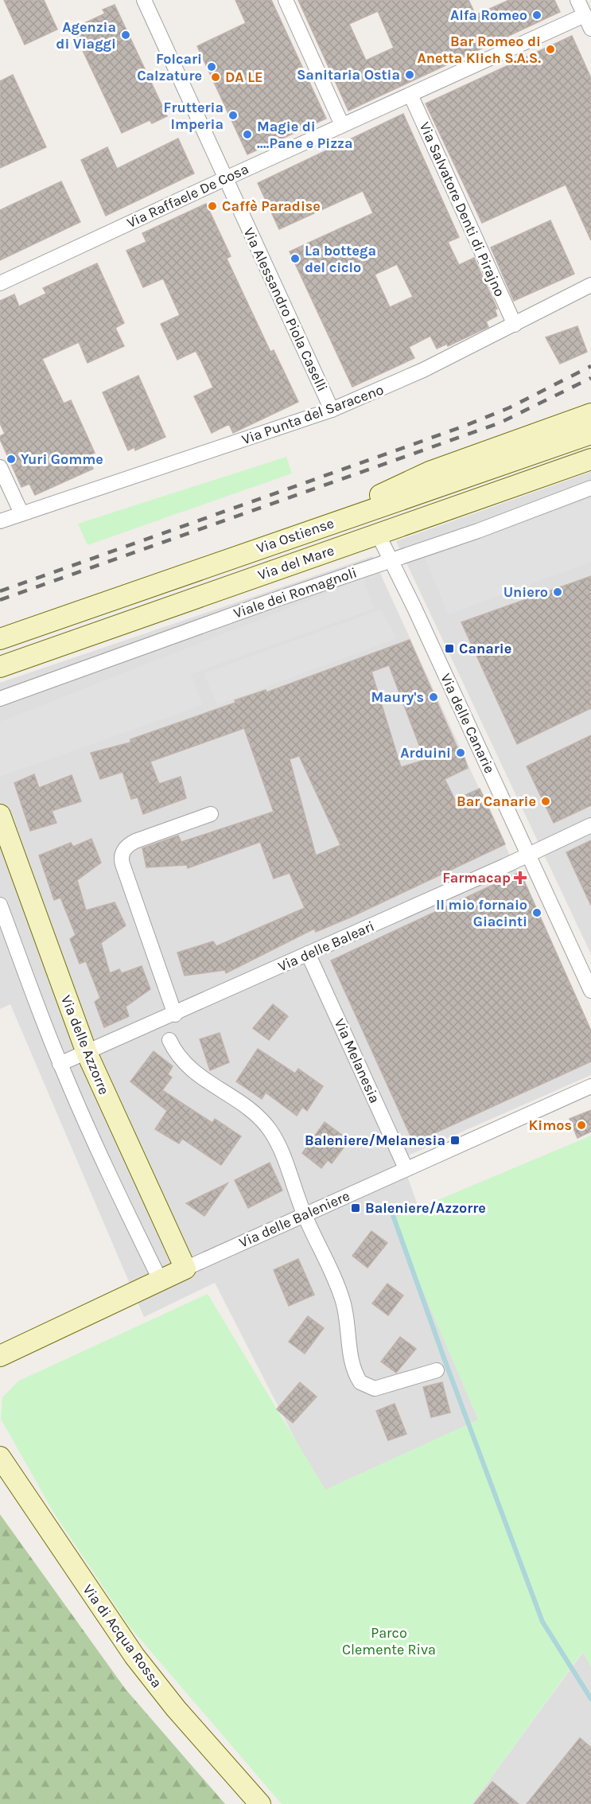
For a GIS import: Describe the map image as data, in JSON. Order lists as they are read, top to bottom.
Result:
{
  "streets": {
    "street": [
      "Via Raffaele De Cosa",
      "Via Salvatore Denti di Pirajno",
      "Via Alessandro Piola Caselli",
      "Via Punta del Saraceno",
      "Via Ostiense",
      "Via del Mare",
      "Viale dei Romagnoli",
      "Via delle Canarie",
      "Via delle Baleari",
      "Via delle Azzorre",
      "Via Melanesia",
      "Via delle Baleniere",
      "Via di Acqua Rossa"
    ]
  },
  "crossings": [
    ["Via Raffaele De Cosa", "Via Salvatore Denti di Pirajno"],
    ["Via Raffaele De Cosa", "Via Alessandro Piola Caselli"],
    ["Via Salvatore Denti di Pirajno", "Via Punta del Saraceno"],
    ["Via Alessandro Piola Caselli", "Via Punta del Saraceno"],
    ["Viale dei Romagnoli", "Via delle Canarie"],
    ["Via delle Canarie", "Via delle Baleari"],
    ["Via delle Baleari", "Via delle Azzorre"],
    ["Via delle Baleari", "Via Melanesia"],
    ["Via delle Azzorre", "Via delle Baleniere"],
    ["Via Melanesia", "Via delle Baleniere"]
  ],
  "parks": ["Parco Clemente Riva"],
  "places": {
    "other": [
      "Alfa Romeo",
      "Agenzia di Viaggi",
      "Bar Romeo di Anetta Klich S.A.S.",
      "Folcari Calzature",
      "Sanitaria Ostia",
      "DA LE",
      "Frutteria Imperia",
      "Magie di ....Pane e Pizza",
      "Caffè Paradise",
      "La bottega del ciclo",
      "Yuri Gomme",
      "Uniero",
      "Maury's",
      "Arduini",
      "Bar Canarie",
      "Il mio fornaio Giacinti",
      "Kimos"
    ],
    "transit": ["Canarie", "Baleniere/Melanesia", "Baleniere/Azzorre"],
    "health": ["Farmacap"]
  }
}
